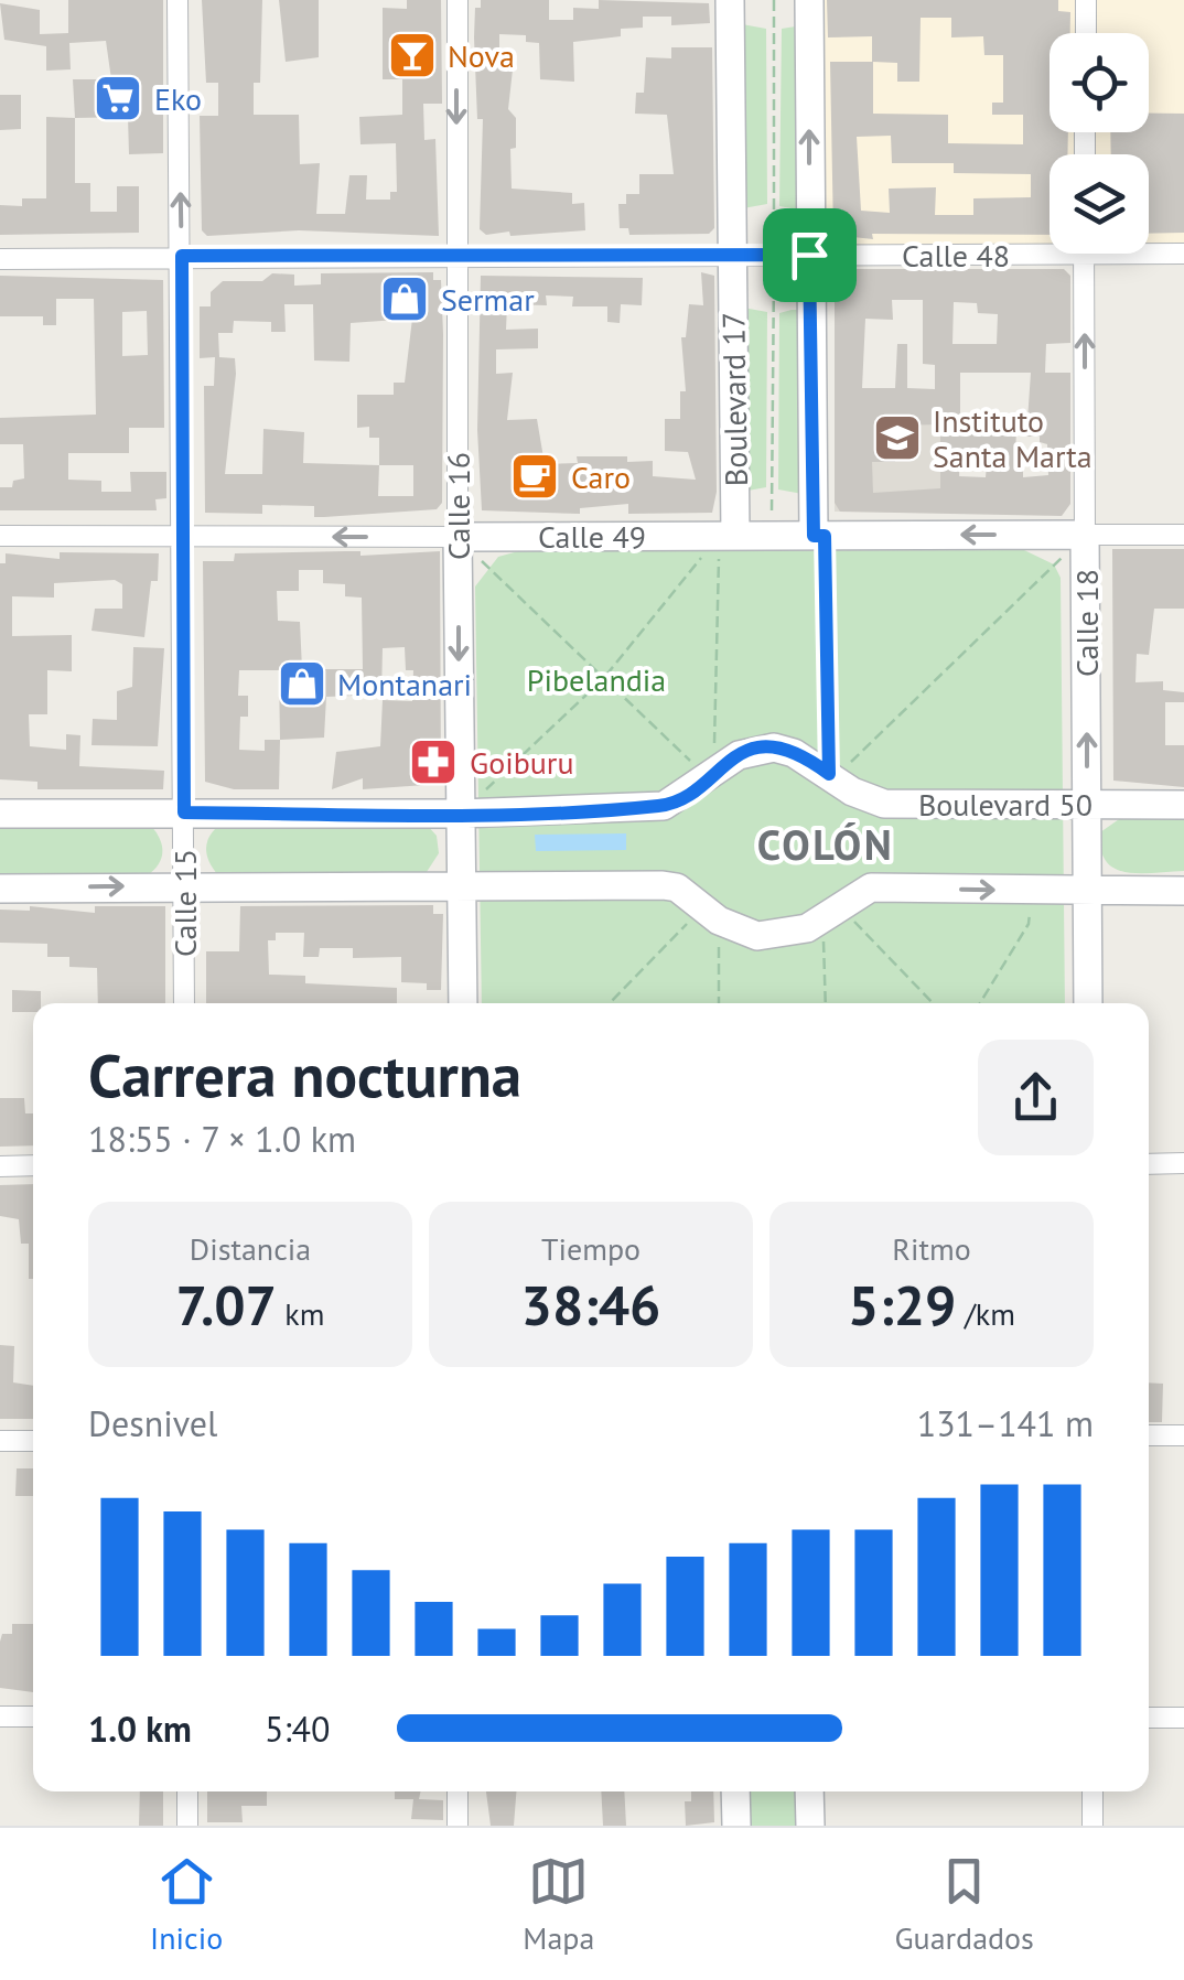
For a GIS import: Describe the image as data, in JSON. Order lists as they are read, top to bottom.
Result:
{
  "streets": {
    "main road": [
      "Boulevard 17",
      "Calle 16",
      "Calle 49",
      "Calle 18",
      "Boulevard 50"
    ],
    "street": ["Calle 48", "Calle 15"]
  },
  "crossings": [
    ["Calle 48", "Boulevard 17"],
    ["Calle 48", "Calle 16"],
    ["Calle 48", "Calle 15"],
    ["Boulevard 17", "Calle 49"],
    ["Calle 16", "Calle 49"],
    ["Calle 16", "Boulevard 50"],
    ["Calle 49", "Calle 18"],
    ["Calle 49", "Calle 15"],
    ["Calle 18", "Boulevard 50"],
    ["Boulevard 50", "Calle 15"]
  ],
  "one_way": ["Calle 16", "Calle 49", "Calle 18"],
  "districts": ["COLÓN"],
  "parks": ["Pibelandia"],
  "places": {
    "bar": ["Nova"],
    "supermarket": ["Eko"],
    "shop": ["Sermar", "Montanari"],
    "school or university": ["Instituto Santa Marta"],
    "cafe": ["Caro"],
    "pharmacy": ["Goiburu"]
  },
  "page": {
    "heading": ["Carrera nocturna", "18:55 · 7 × 1.0 km"],
    "stats": [
      ["Distancia", "7.07 km"],
      ["Tiempo", "38:46"],
      ["Ritmo", "5:29 /km"]
    ],
    "chart": ["Desnivel", "131–141 m"],
    "list": [
      {
        "name": "1.0 km",
        "note": "5:40"
      }
    ],
    "tabs": ["Inicio", "Mapa", "Guardados"]
  }
}
